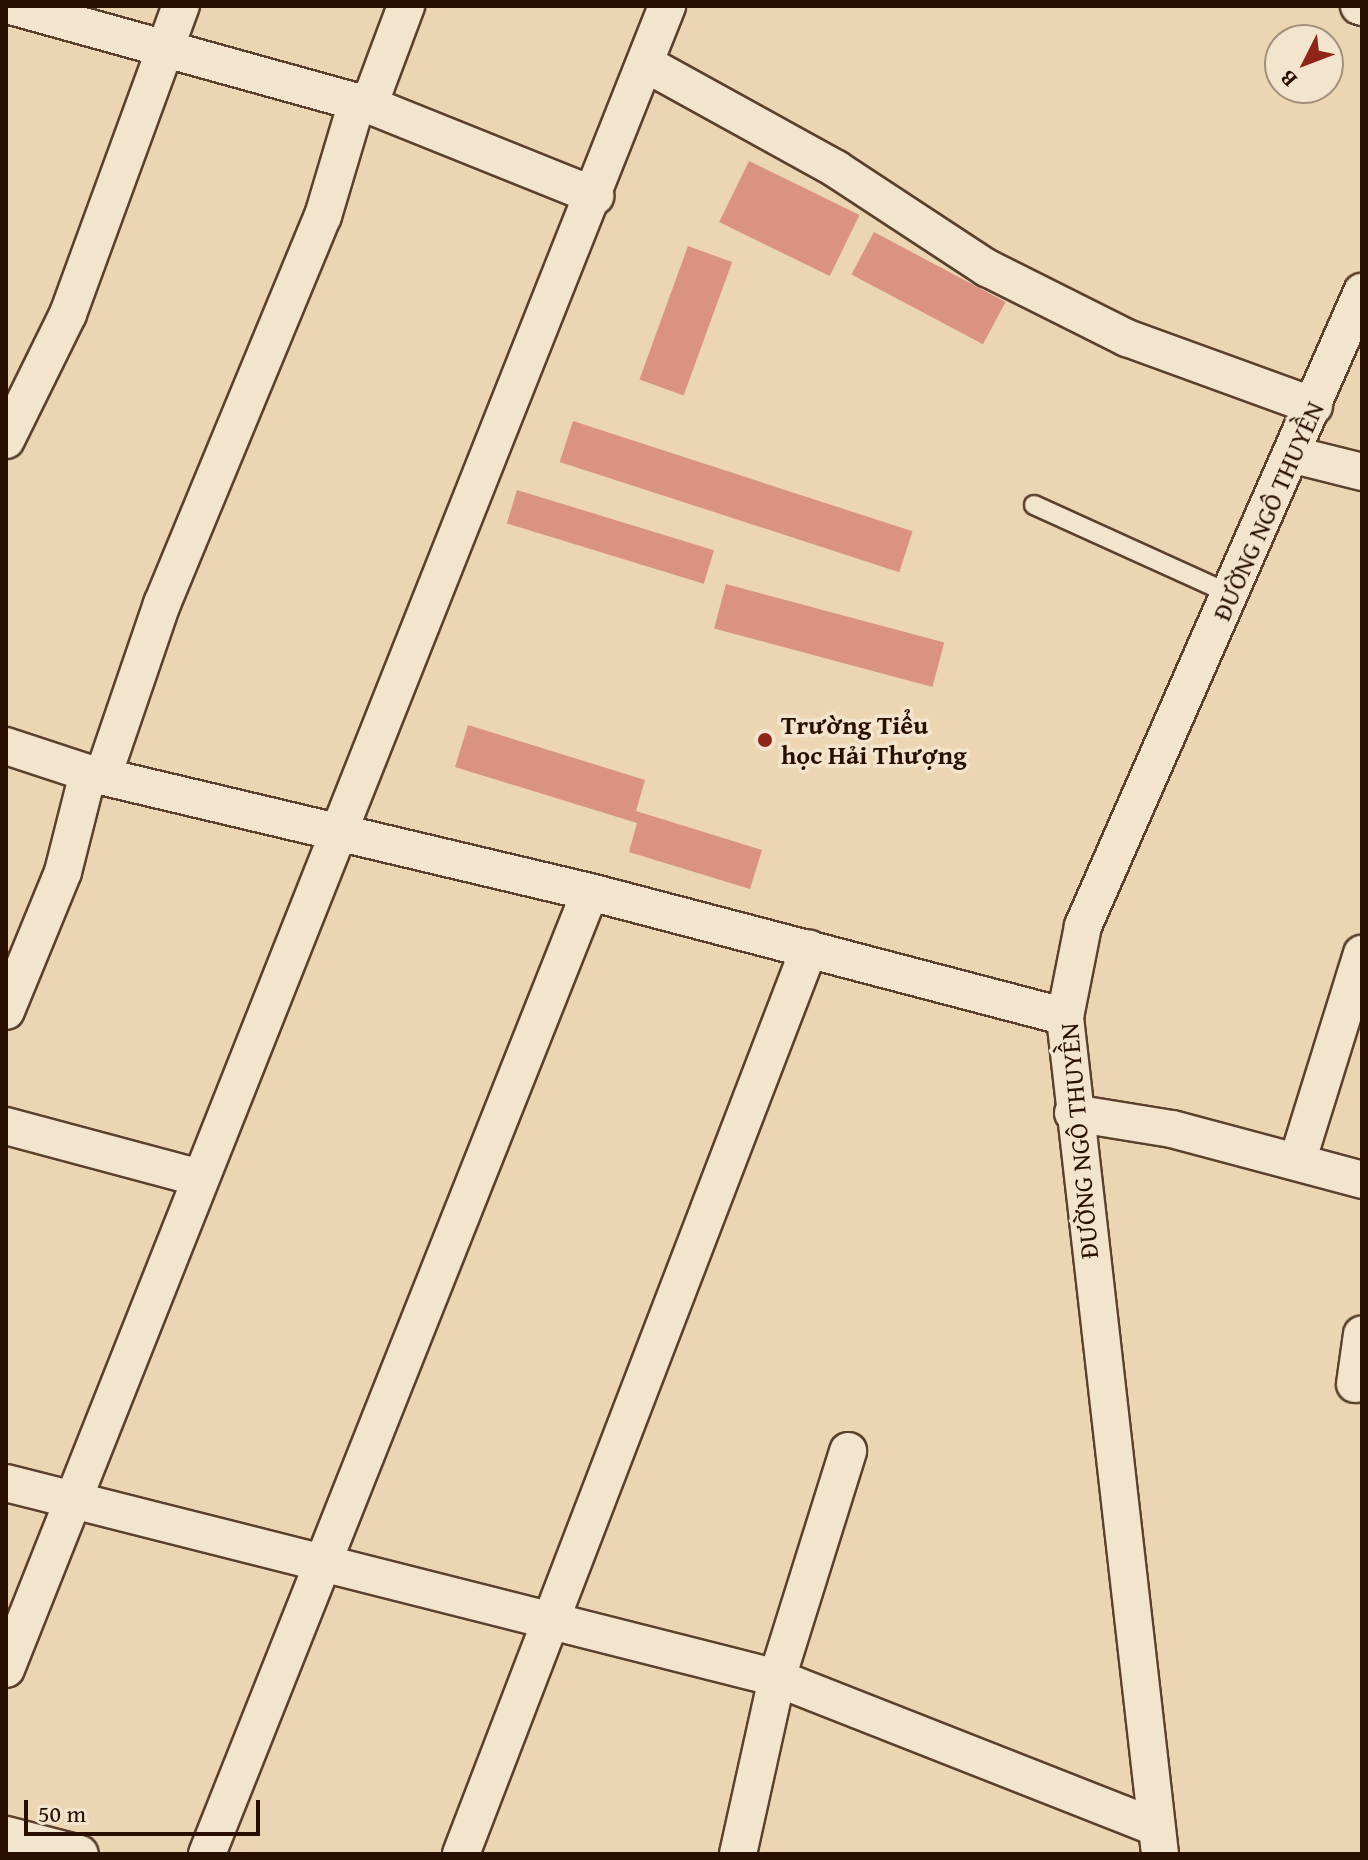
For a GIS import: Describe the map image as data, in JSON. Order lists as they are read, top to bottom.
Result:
{
  "streets": {
    "street": ["ĐƯỜNG NGÔ THUYỀN"]
  },
  "places": ["Trường Tiểu học Hải Thượng"],
  "scale_bar": "50 m",
  "north": "bottom left"
}
